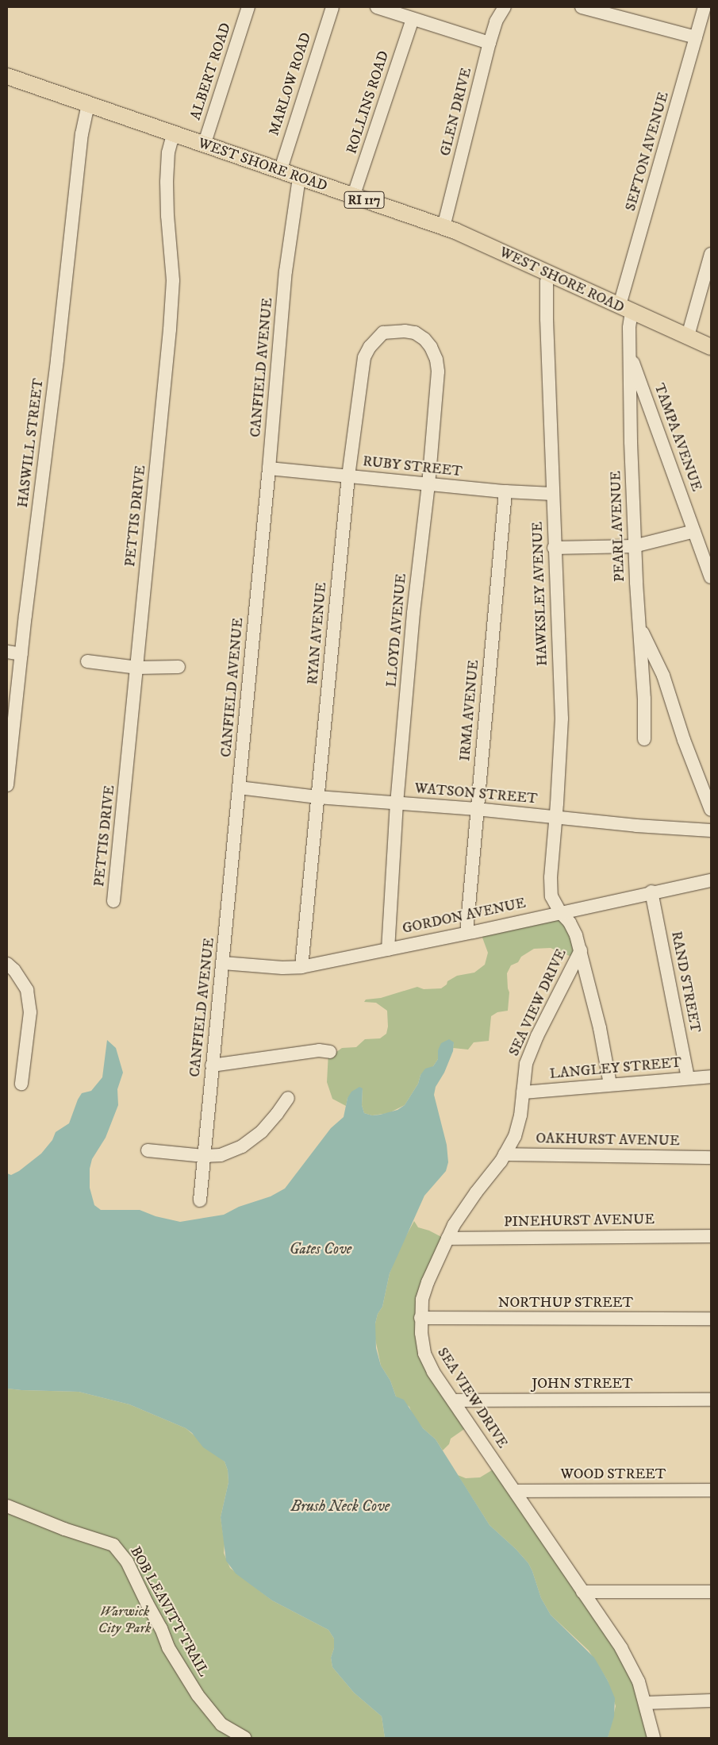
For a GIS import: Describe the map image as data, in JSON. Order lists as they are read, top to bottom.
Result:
{
  "streets": {
    "main road": ["WEST SHORE ROAD", "RI 117"],
    "street": [
      "ALBERT ROAD",
      "MARLOW ROAD",
      "ROLLINS ROAD",
      "GLEN DRIVE",
      "SEFTON AVENUE",
      "CANFIELD AVENUE",
      "TAMPA AVENUE",
      "HASWILL STREET",
      "RUBY STREET",
      "PETTIS DRIVE",
      "PEARL AVENUE",
      "HAWKSLEY AVENUE",
      "LLOYD AVENUE",
      "RYAN AVENUE",
      "IRMA AVENUE",
      "WATSON STREET",
      "GORDON AVENUE",
      "RAND STREET",
      "SEA VIEW DRIVE",
      "LANGLEY STREET",
      "OAKHURST AVENUE",
      "PINEHURST AVENUE",
      "NORTHUP STREET",
      "JOHN STREET",
      "WOOD STREET",
      "BOB LEAVITT TRAIL"
    ]
  },
  "crossings": [
    ["ALBERT ROAD", "WEST SHORE ROAD"],
    ["MARLOW ROAD", "WEST SHORE ROAD"],
    ["ROLLINS ROAD", "WEST SHORE ROAD"],
    ["GLEN DRIVE", "WEST SHORE ROAD"],
    ["SEFTON AVENUE", "WEST SHORE ROAD"],
    ["SEFTON AVENUE", "PEARL AVENUE"],
    ["WEST SHORE ROAD", "CANFIELD AVENUE"],
    ["WEST SHORE ROAD", "HASWILL STREET"],
    ["WEST SHORE ROAD", "PETTIS DRIVE"],
    ["WEST SHORE ROAD", "PEARL AVENUE"],
    ["WEST SHORE ROAD", "HAWKSLEY AVENUE"],
    ["CANFIELD AVENUE", "RUBY STREET"],
    ["CANFIELD AVENUE", "WATSON STREET"],
    ["CANFIELD AVENUE", "GORDON AVENUE"],
    ["TAMPA AVENUE", "PEARL AVENUE"],
    ["RUBY STREET", "HAWKSLEY AVENUE"],
    ["RUBY STREET", "LLOYD AVENUE"],
    ["RUBY STREET", "RYAN AVENUE"],
    ["RUBY STREET", "IRMA AVENUE"],
    ["HAWKSLEY AVENUE", "WATSON STREET"],
    ["HAWKSLEY AVENUE", "GORDON AVENUE"],
    ["HAWKSLEY AVENUE", "SEA VIEW DRIVE"],
    ["HAWKSLEY AVENUE", "LANGLEY STREET"],
    ["LLOYD AVENUE", "RYAN AVENUE"],
    ["LLOYD AVENUE", "WATSON STREET"],
    ["LLOYD AVENUE", "GORDON AVENUE"],
    ["RYAN AVENUE", "WATSON STREET"],
    ["RYAN AVENUE", "GORDON AVENUE"],
    ["IRMA AVENUE", "WATSON STREET"],
    ["IRMA AVENUE", "GORDON AVENUE"],
    ["GORDON AVENUE", "RAND STREET"],
    ["RAND STREET", "LANGLEY STREET"],
    ["SEA VIEW DRIVE", "LANGLEY STREET"],
    ["SEA VIEW DRIVE", "OAKHURST AVENUE"],
    ["SEA VIEW DRIVE", "PINEHURST AVENUE"],
    ["SEA VIEW DRIVE", "NORTHUP STREET"],
    ["SEA VIEW DRIVE", "JOHN STREET"],
    ["SEA VIEW DRIVE", "WOOD STREET"]
  ],
  "water": ["Gates Cove", "Brush Neck Cove"],
  "parks": ["Warwick City Park"]
}
